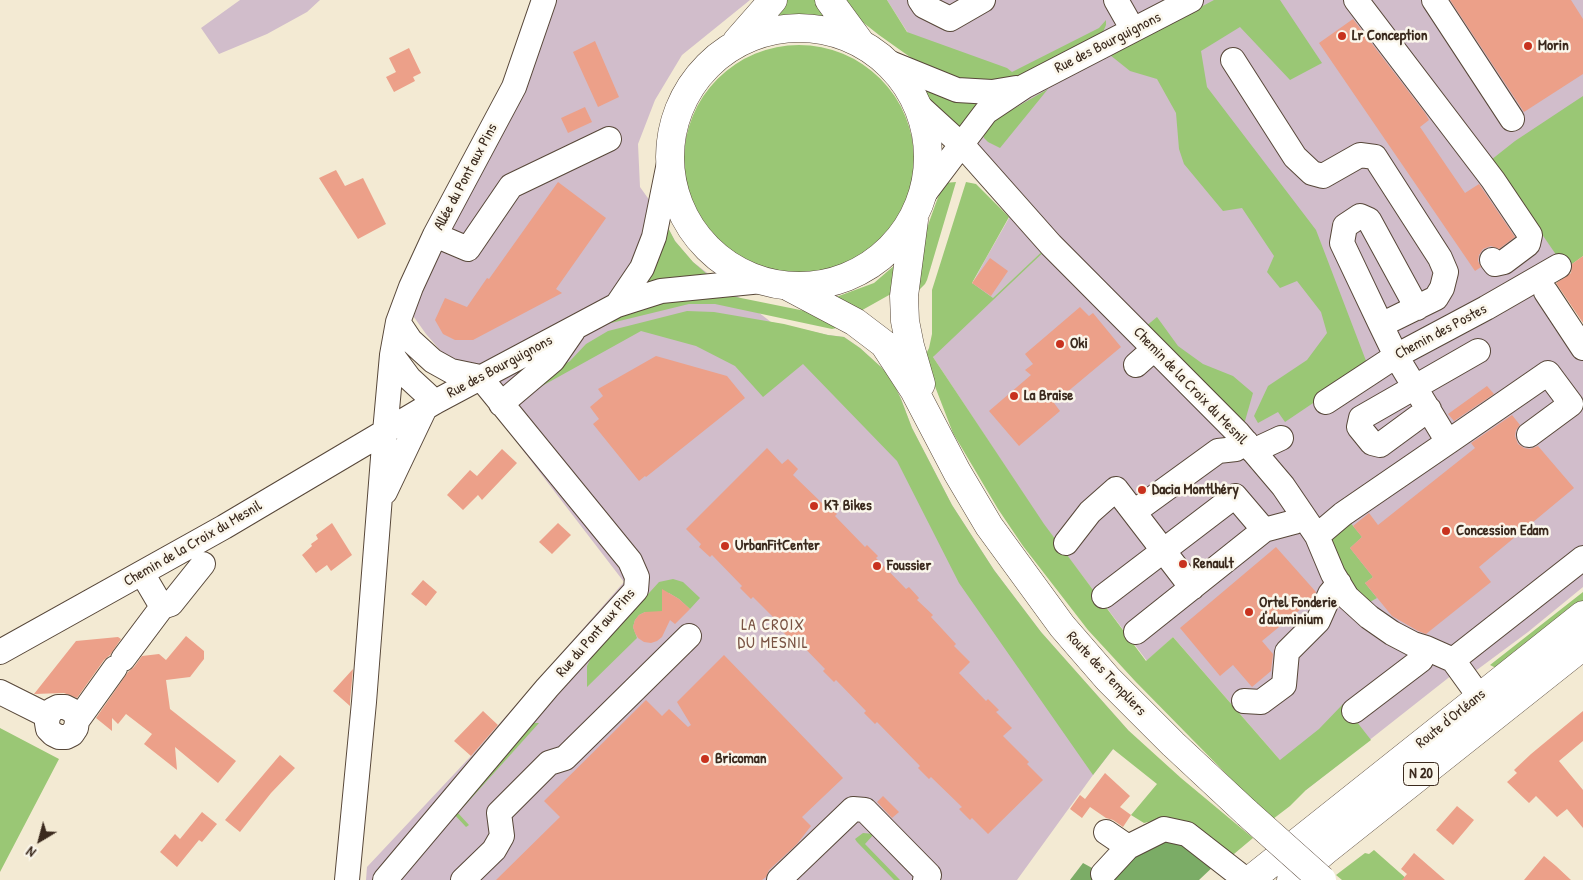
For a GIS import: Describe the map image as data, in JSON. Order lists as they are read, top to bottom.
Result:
{
  "streets": {
    "main road": ["Route des Templiers", "Route d'Orléans", "N 20"],
    "street": [
      "Rue des Bourguignons",
      "Allée du Pont aux Pins",
      "Chemin des Postes",
      "Chemin de la Croix du Mesnil",
      "Rue du Pont aux Pins"
    ]
  },
  "crossings": [
    ["Rue des Bourguignons", "Allée du Pont aux Pins"],
    ["Rue des Bourguignons", "Chemin de la Croix du Mesnil"],
    ["Rue des Bourguignons", "Rue du Pont aux Pins"],
    ["Rue des Bourguignons", "Route des Templiers"],
    ["Allée du Pont aux Pins", "Chemin de la Croix du Mesnil"],
    ["Chemin de la Croix du Mesnil", "Route des Templiers"]
  ],
  "districts": ["LA CROIX DU MESNIL"],
  "places": [
    "Lr Conception",
    "Morin",
    "Oki",
    "La Braise",
    "Dacia Montlhéry",
    "K7 Bikes",
    "Concession Edam",
    "UrbanFitCenter",
    "Renault",
    "Foussier",
    "Ortel Fonderie d'aluminium",
    "Bricoman"
  ],
  "north": "bottom left"
}
